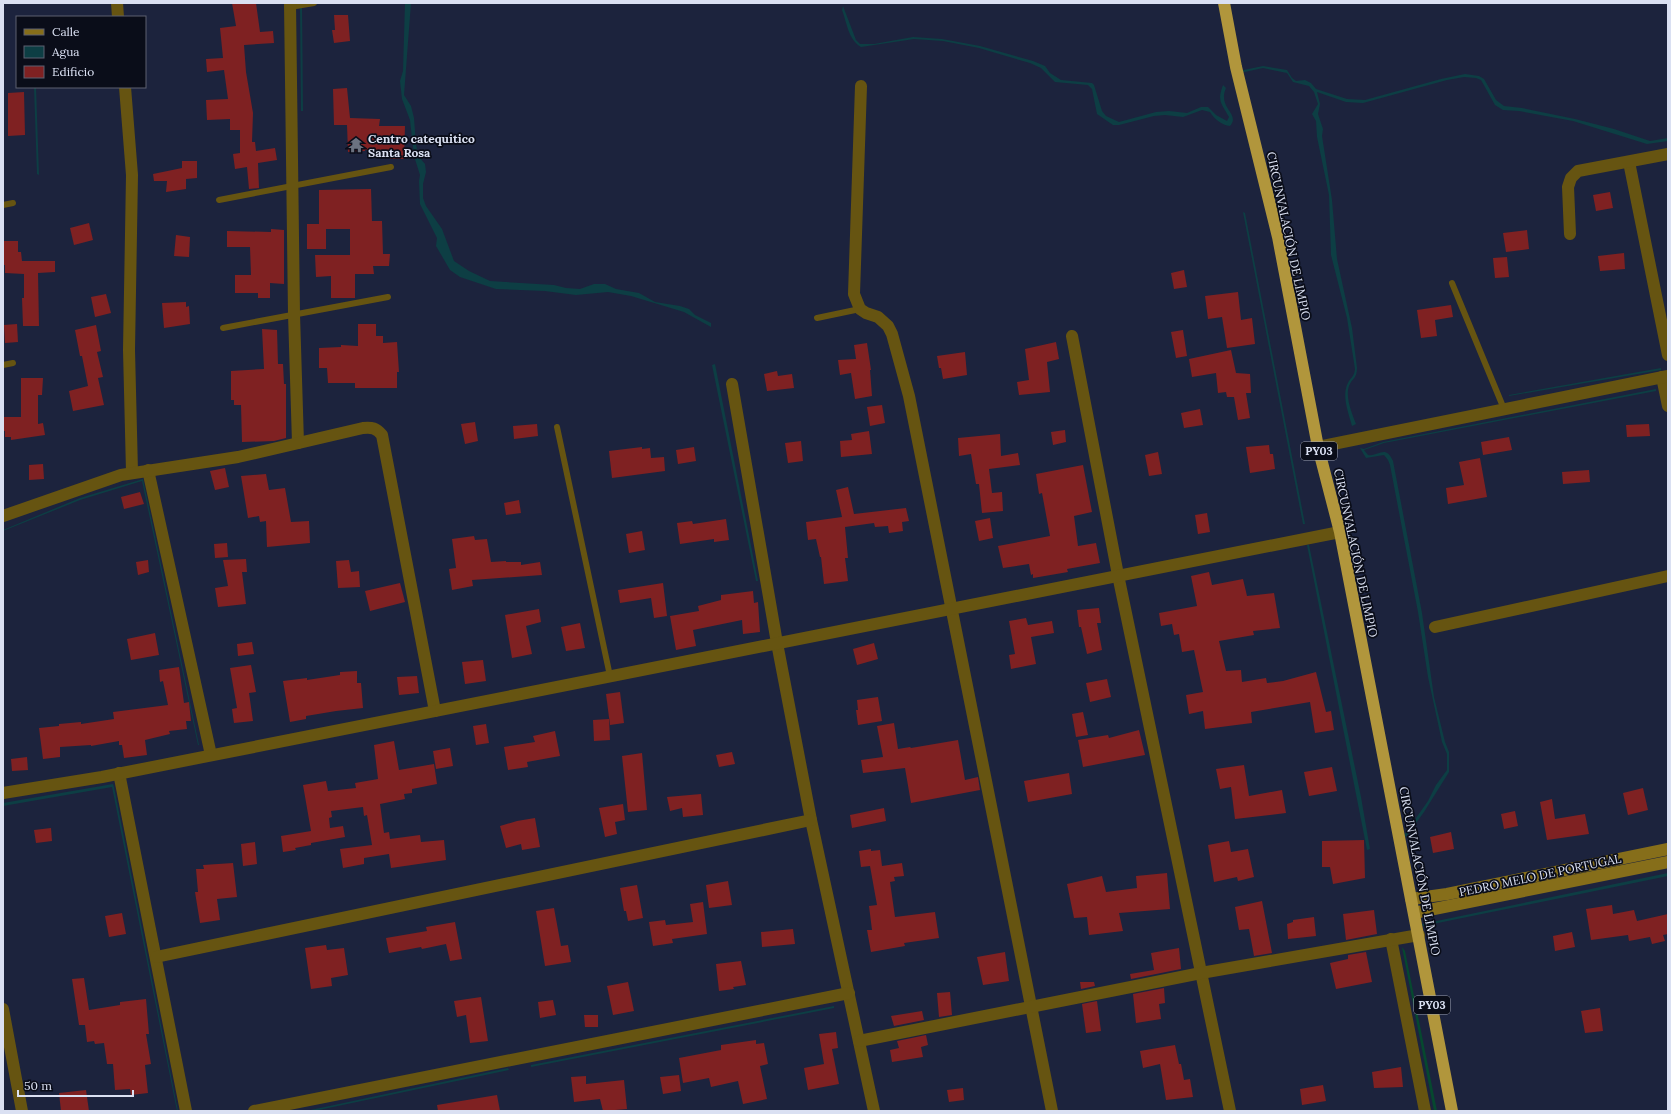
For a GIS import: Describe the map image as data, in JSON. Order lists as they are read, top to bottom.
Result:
{
  "streets": {
    "highway": ["CIRCUNVALACIÓN DE LIMPIO", "PY03"],
    "street": ["PEDRO MELO DE PORTUGAL"]
  },
  "crossings": [
    ["CIRCUNVALACIÓN DE LIMPIO", "PEDRO MELO DE PORTUGAL"]
  ],
  "places": {
    "temple": ["Centro catequitico Santa Rosa"]
  },
  "legend": ["Calle", "Agua", "Edificio"],
  "scale_bar": "50 m"
}
